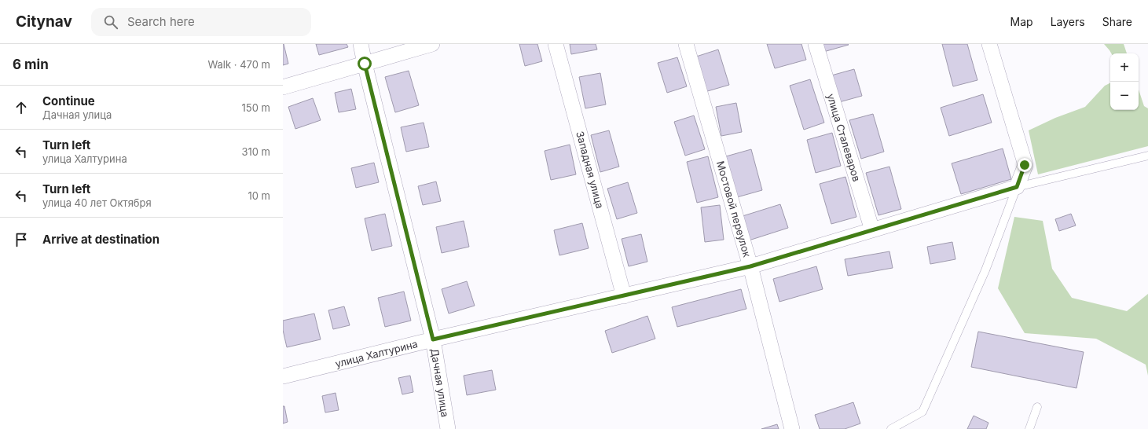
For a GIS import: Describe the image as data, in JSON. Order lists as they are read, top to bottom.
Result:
{
  "streets": {
    "street": [
      "улица Сталеваров",
      "Западная улица",
      "Мостовой переулок",
      "улица Халтурина",
      "Дачная улица"
    ]
  },
  "crossings": [
    ["улица Сталеваров", "улица Халтурина"],
    ["Западная улица", "улица Халтурина"],
    ["Мостовой переулок", "улица Халтурина"],
    ["улица Халтурина", "Дачная улица"]
  ],
  "page": {
    "header": "Citynav",
    "search": "Search here",
    "nav": ["Map", "Layers", "Share"],
    "heading": ["6 min", "Walk · 470 m"],
    "map_buttons": ["+", "−"],
    "list": [
      ["Continue", "Дачная улица", "150 m"],
      ["Turn left", "улица Халтурина", "310 m"],
      ["Turn left", "улица 40 лет Октября", "10 m"],
      "Arrive at destination"
    ]
  }
}
